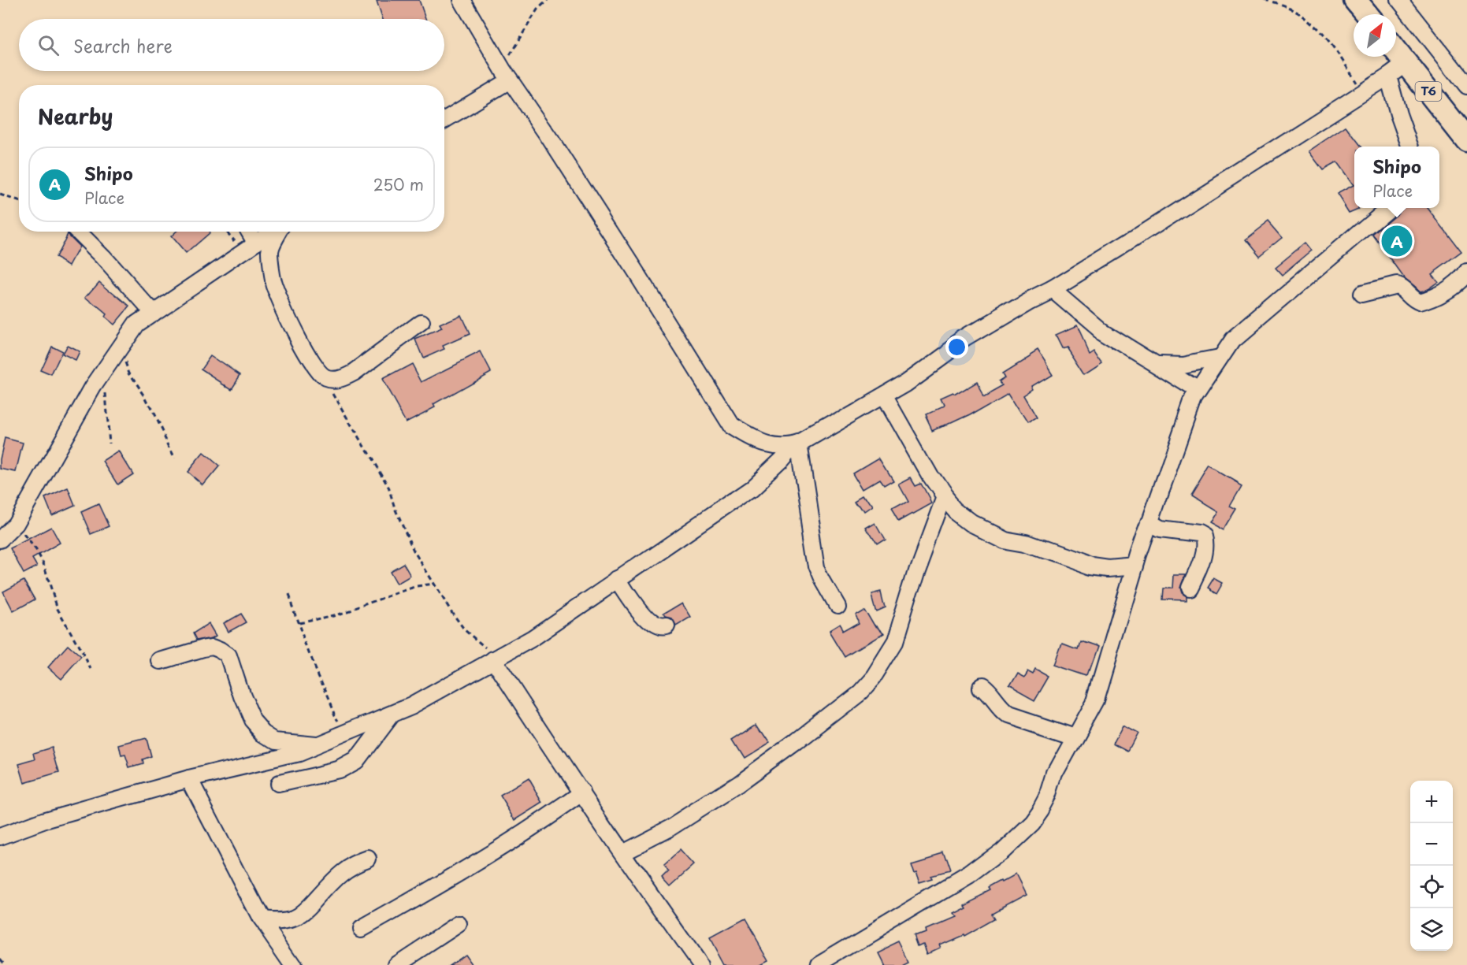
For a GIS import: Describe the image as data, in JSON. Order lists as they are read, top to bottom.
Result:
{
  "streets": {
    "highway": ["T6"]
  },
  "north": "top right",
  "page": {
    "search": "Search here",
    "heading": "Nearby",
    "popup": ["Shipo", "Place"],
    "list": [
      {
        "mark": "A",
        "name": "Shipo",
        "note": "Place",
        "value": "250 m"
      }
    ],
    "pins": "A",
    "map_buttons": ["+", "−"]
  }
}
